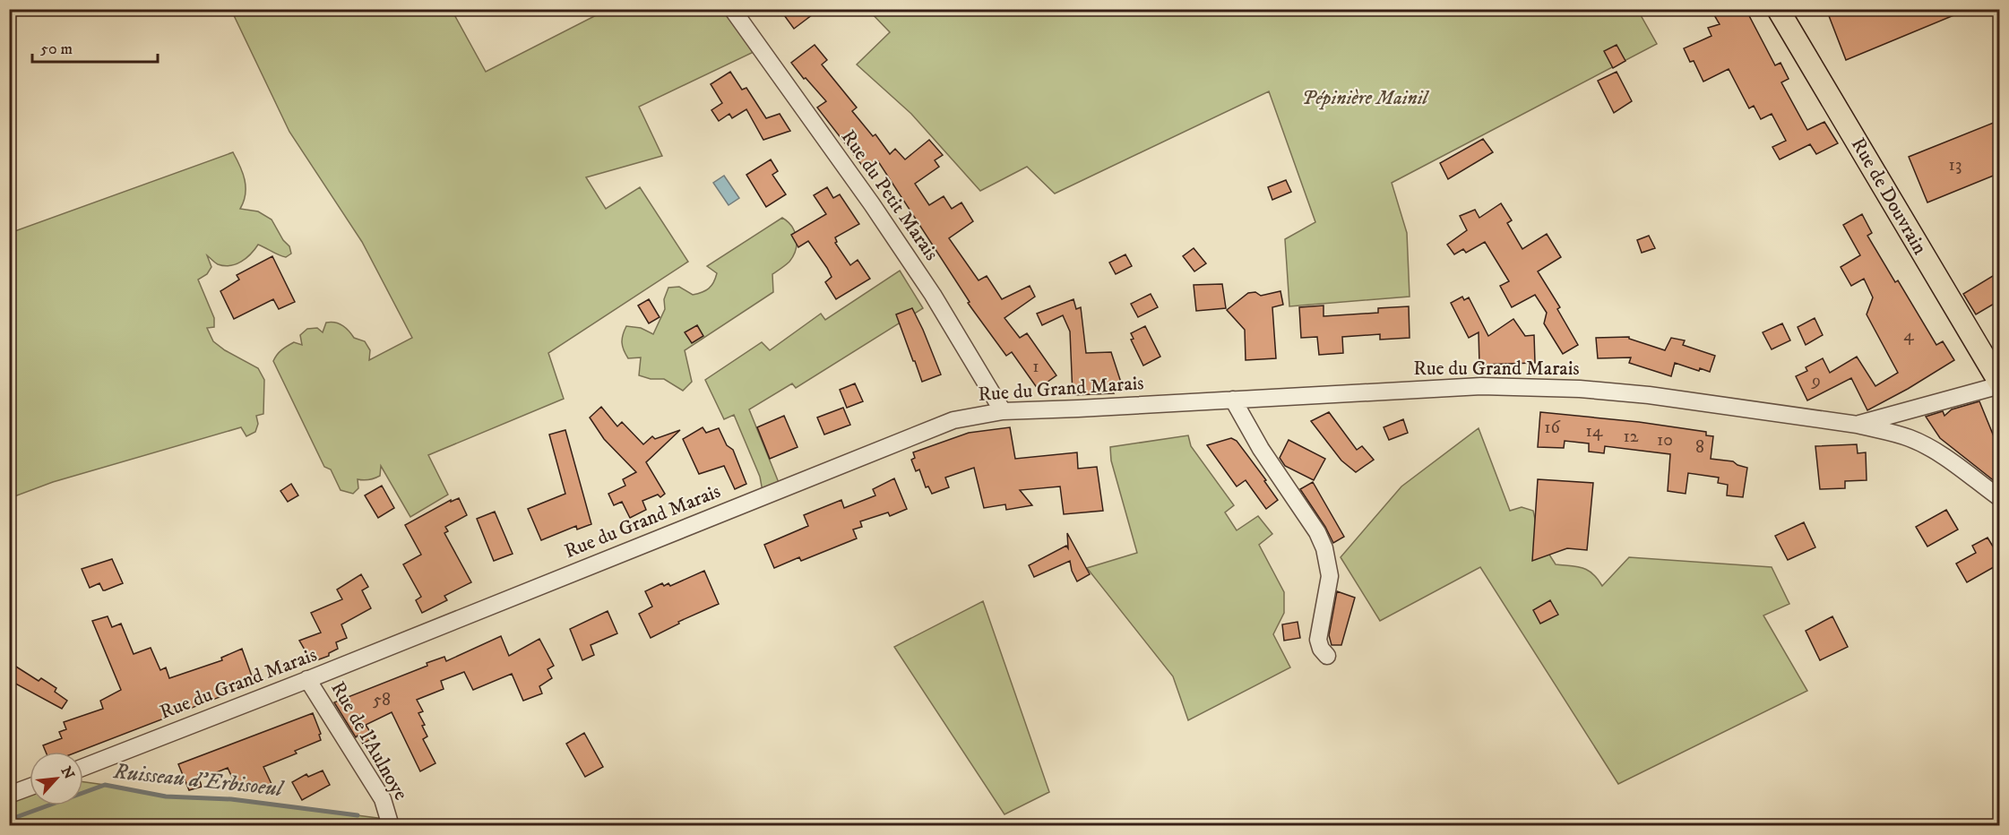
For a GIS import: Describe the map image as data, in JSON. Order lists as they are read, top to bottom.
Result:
{
  "streets": {
    "main road": ["Rue de Douvrain"],
    "street": ["Rue du Petit Marais", "Rue du Grand Marais", "Rue de l'Aulnoye"]
  },
  "crossings": [
    ["Rue du Petit Marais", "Rue du Grand Marais"],
    ["Rue du Grand Marais", "Rue de l'Aulnoye"]
  ],
  "water": ["Ruisseau d'Erbisoeul"],
  "parks": ["Pépinière Mainil"],
  "house_numbers": [
    "13",
    "4",
    "1",
    "9",
    "16",
    "14",
    "12",
    "10",
    "8",
    "58"
  ],
  "scale_bar": "50 m",
  "north": "top right"
}
